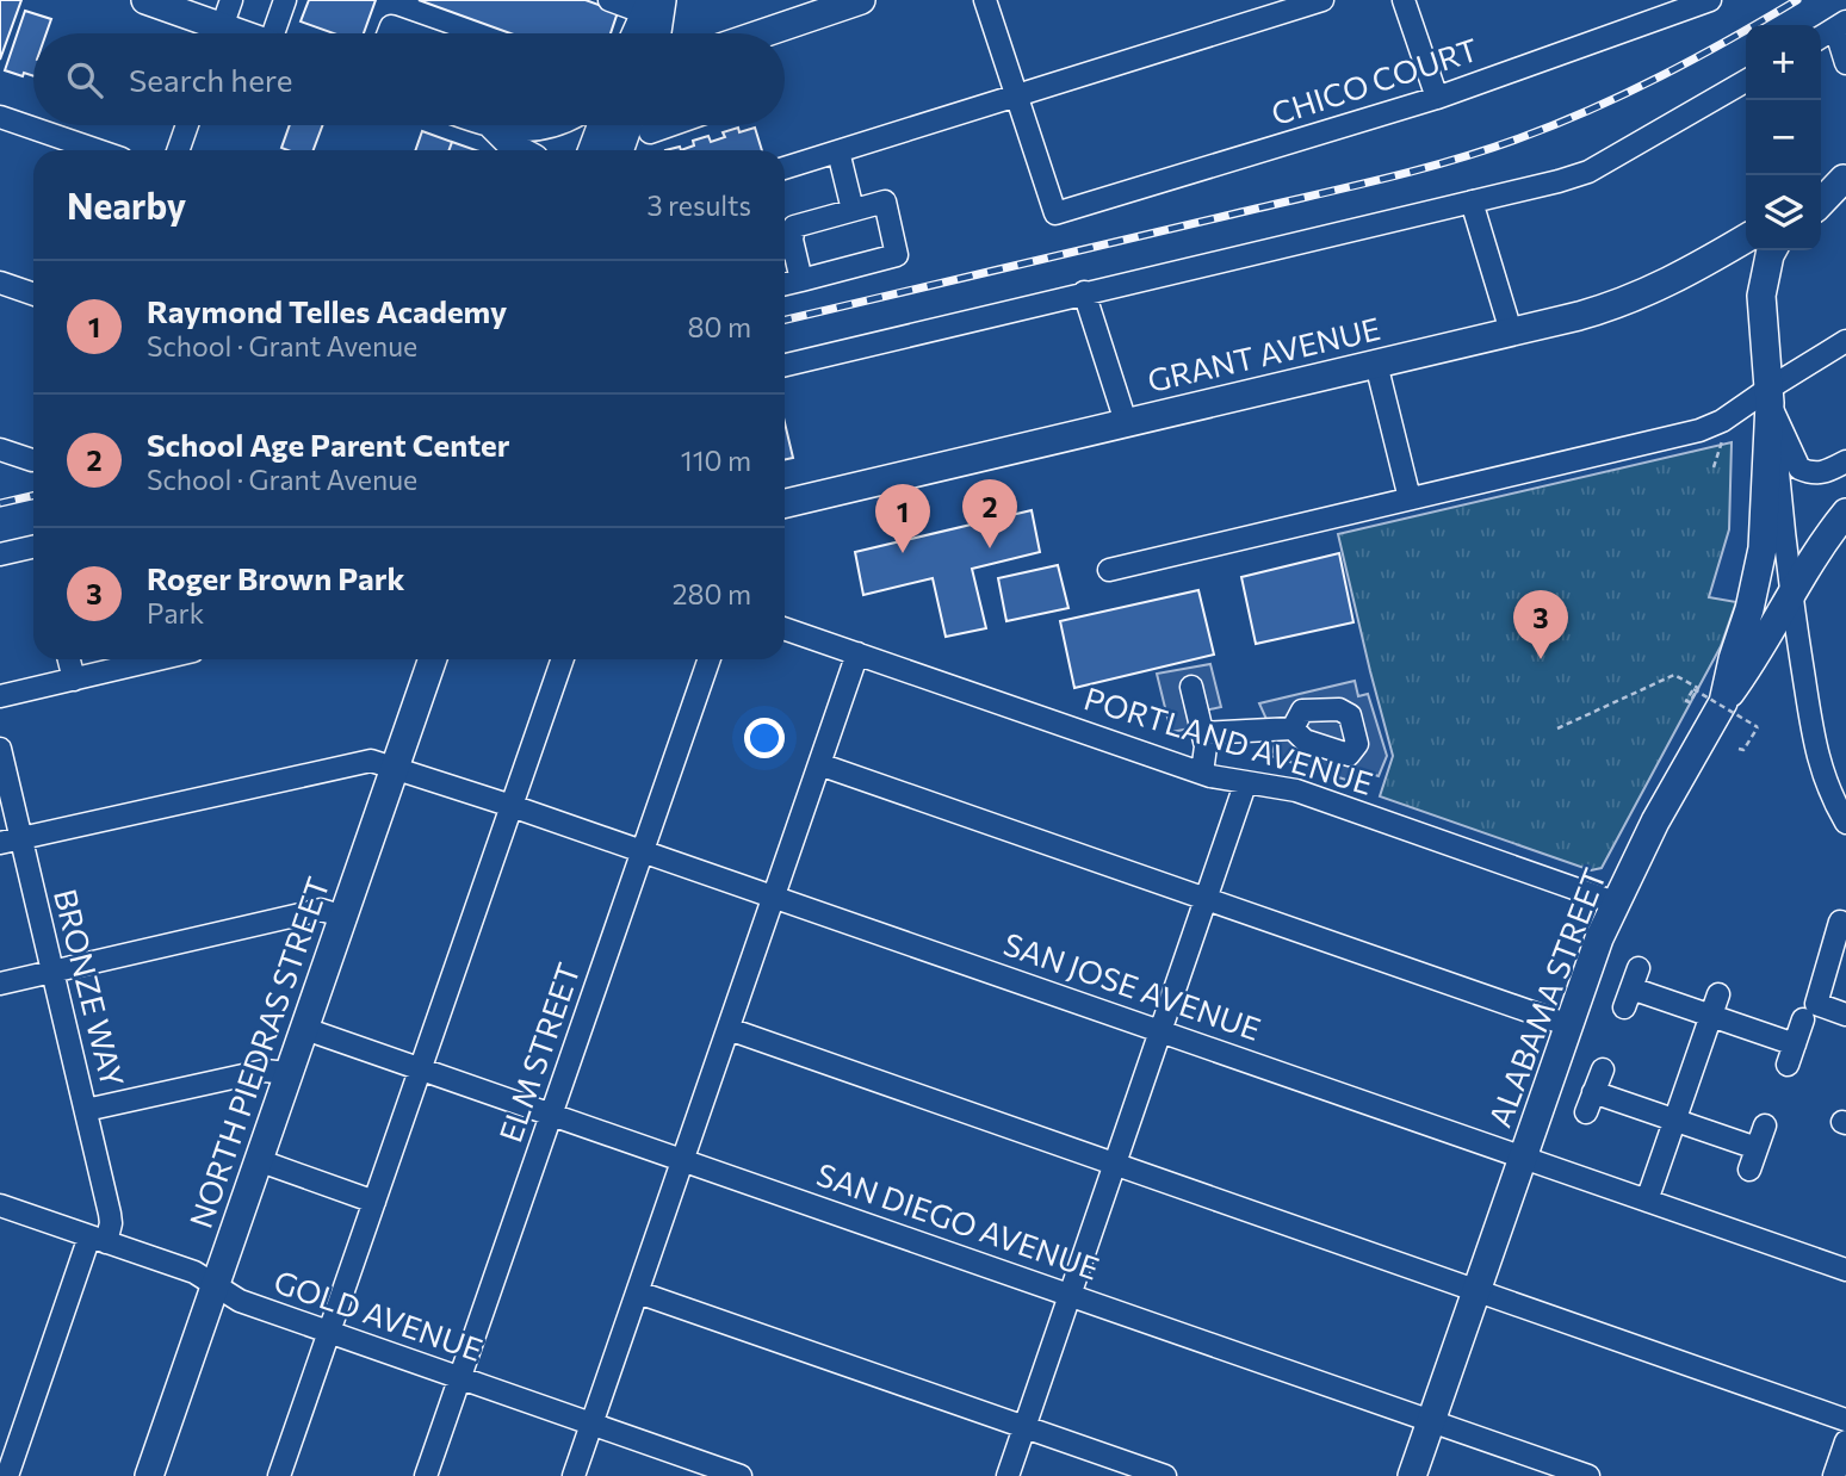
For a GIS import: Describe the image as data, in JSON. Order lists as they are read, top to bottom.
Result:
{
  "streets": {
    "main road": ["GRANT AVENUE", "ALABAMA STREET", "NORTH PIEDRAS STREET"],
    "street": [
      "CHICO COURT",
      "PORTLAND AVENUE",
      "SAN JOSE AVENUE",
      "BRONZE WAY",
      "ELM STREET",
      "SAN DIEGO AVENUE",
      "GOLD AVENUE"
    ]
  },
  "crossings": [
    ["PORTLAND AVENUE", "ALABAMA STREET"],
    ["SAN JOSE AVENUE", "BRONZE WAY"],
    ["SAN JOSE AVENUE", "ALABAMA STREET"],
    ["SAN JOSE AVENUE", "NORTH PIEDRAS STREET"],
    ["SAN JOSE AVENUE", "ELM STREET"],
    ["BRONZE WAY", "GOLD AVENUE"],
    ["ALABAMA STREET", "SAN DIEGO AVENUE"],
    ["NORTH PIEDRAS STREET", "SAN DIEGO AVENUE"],
    ["NORTH PIEDRAS STREET", "GOLD AVENUE"],
    ["ELM STREET", "SAN DIEGO AVENUE"],
    ["ELM STREET", "GOLD AVENUE"]
  ],
  "page": {
    "map_buttons": ["+", "−"],
    "search": "Search here",
    "heading": ["Nearby", "3 results"],
    "list": [
      {
        "mark": "1",
        "name": "Raymond Telles Academy",
        "note": "School · Grant Avenue",
        "value": "80 m"
      },
      {
        "mark": "2",
        "name": "School Age Parent Center",
        "note": "School · Grant Avenue",
        "value": "110 m"
      },
      {
        "mark": "3",
        "name": "Roger Brown Park",
        "note": "Park",
        "value": "280 m"
      }
    ],
    "pins": ["2", "1", "3"]
  }
}
